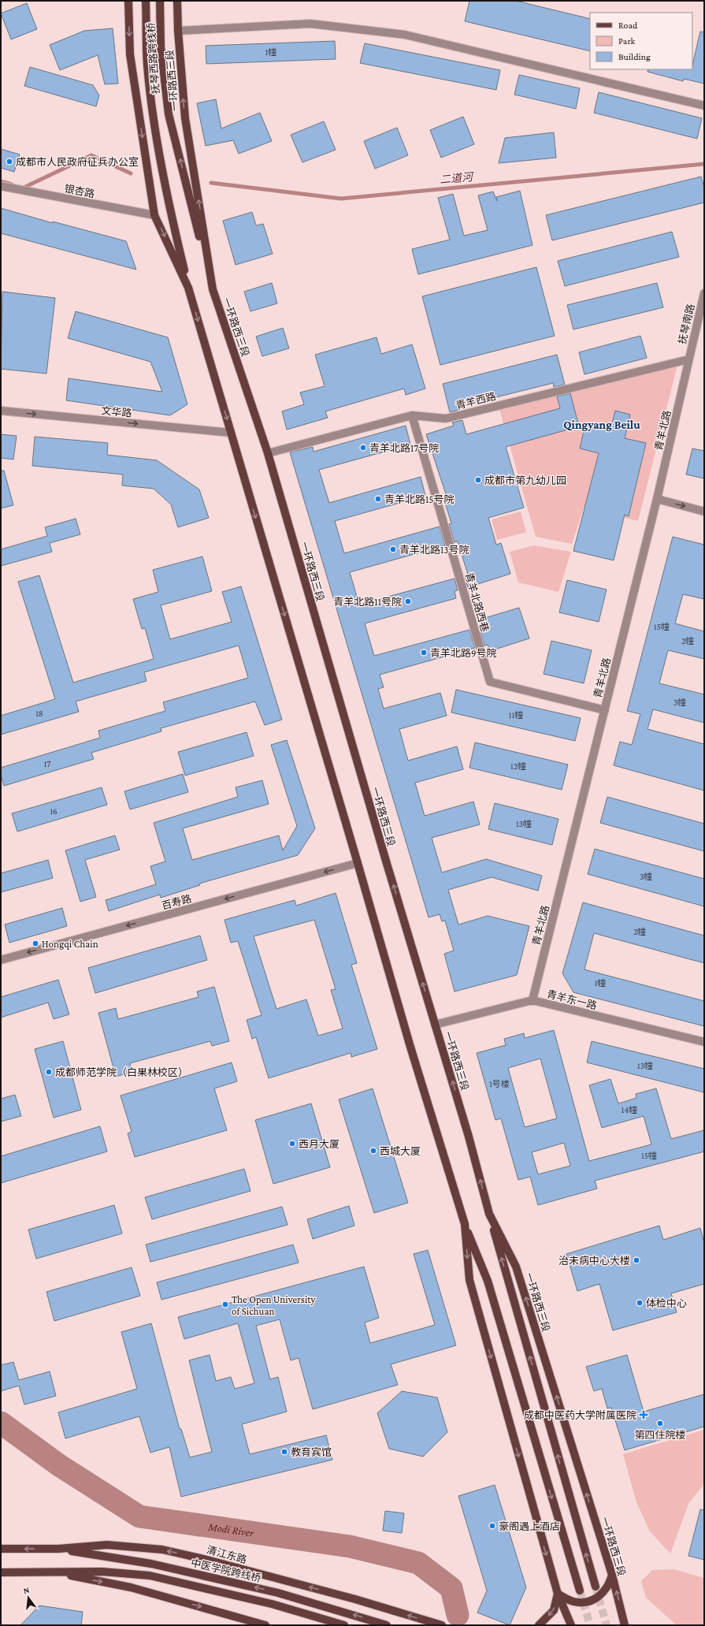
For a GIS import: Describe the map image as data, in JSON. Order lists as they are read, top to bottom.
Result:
{
  "streets": {
    "main road": [
      "抚琴西路跨线桥",
      "一环路西三段",
      "清江东路",
      "中医学院跨线桥"
    ],
    "street": [
      "银杏路",
      "抚琴南路",
      "青羊西路",
      "文华路",
      "青羊北路",
      "青羊北路西巷",
      "百寿路",
      "青羊东一路"
    ]
  },
  "crossings": [
    ["抚琴西路跨线桥", "一环路西三段"],
    ["一环路西三段", "青羊西路"],
    ["一环路西三段", "青羊东一路"],
    ["抚琴南路", "青羊西路"],
    ["抚琴南路", "青羊北路"],
    ["青羊西路", "青羊北路"],
    ["青羊西路", "青羊北路西巷"],
    ["青羊北路", "青羊北路西巷"],
    ["青羊北路", "青羊东一路"],
    ["清江东路", "中医学院跨线桥"]
  ],
  "one_way": ["文华路", "百寿路"],
  "districts": ["Qingyang Beilu"],
  "water": ["二道河", "Modi River"],
  "places": {
    "other": [
      "成都市人民政府征兵办公室",
      "青羊北路17号院",
      "成都市第九幼儿园",
      "青羊北路15号院",
      "青羊北路13号院",
      "青羊北路11号院",
      "青羊北路9号院",
      "Hongqi Chain",
      "成都师范学院（白果林校区）",
      "西月大厦",
      "西城大厦",
      "治未病中心大楼",
      "体检中心",
      "The Open University of Sichuan",
      "第四住院楼",
      "教育宾馆",
      "豪阁遇上酒店"
    ],
    "health": ["成都中医药大学附属医院"]
  },
  "house_numbers": [
    "1幢",
    "15幢",
    "2幢",
    "3幢",
    "18",
    "11幢",
    "17",
    "12幢",
    "16",
    "13幢",
    "3幢",
    "2幢",
    "1幢",
    "13幢",
    "1号楼",
    "14幢",
    "15幢"
  ],
  "legend": ["Road", "Park", "Building"],
  "north": "top"
}
